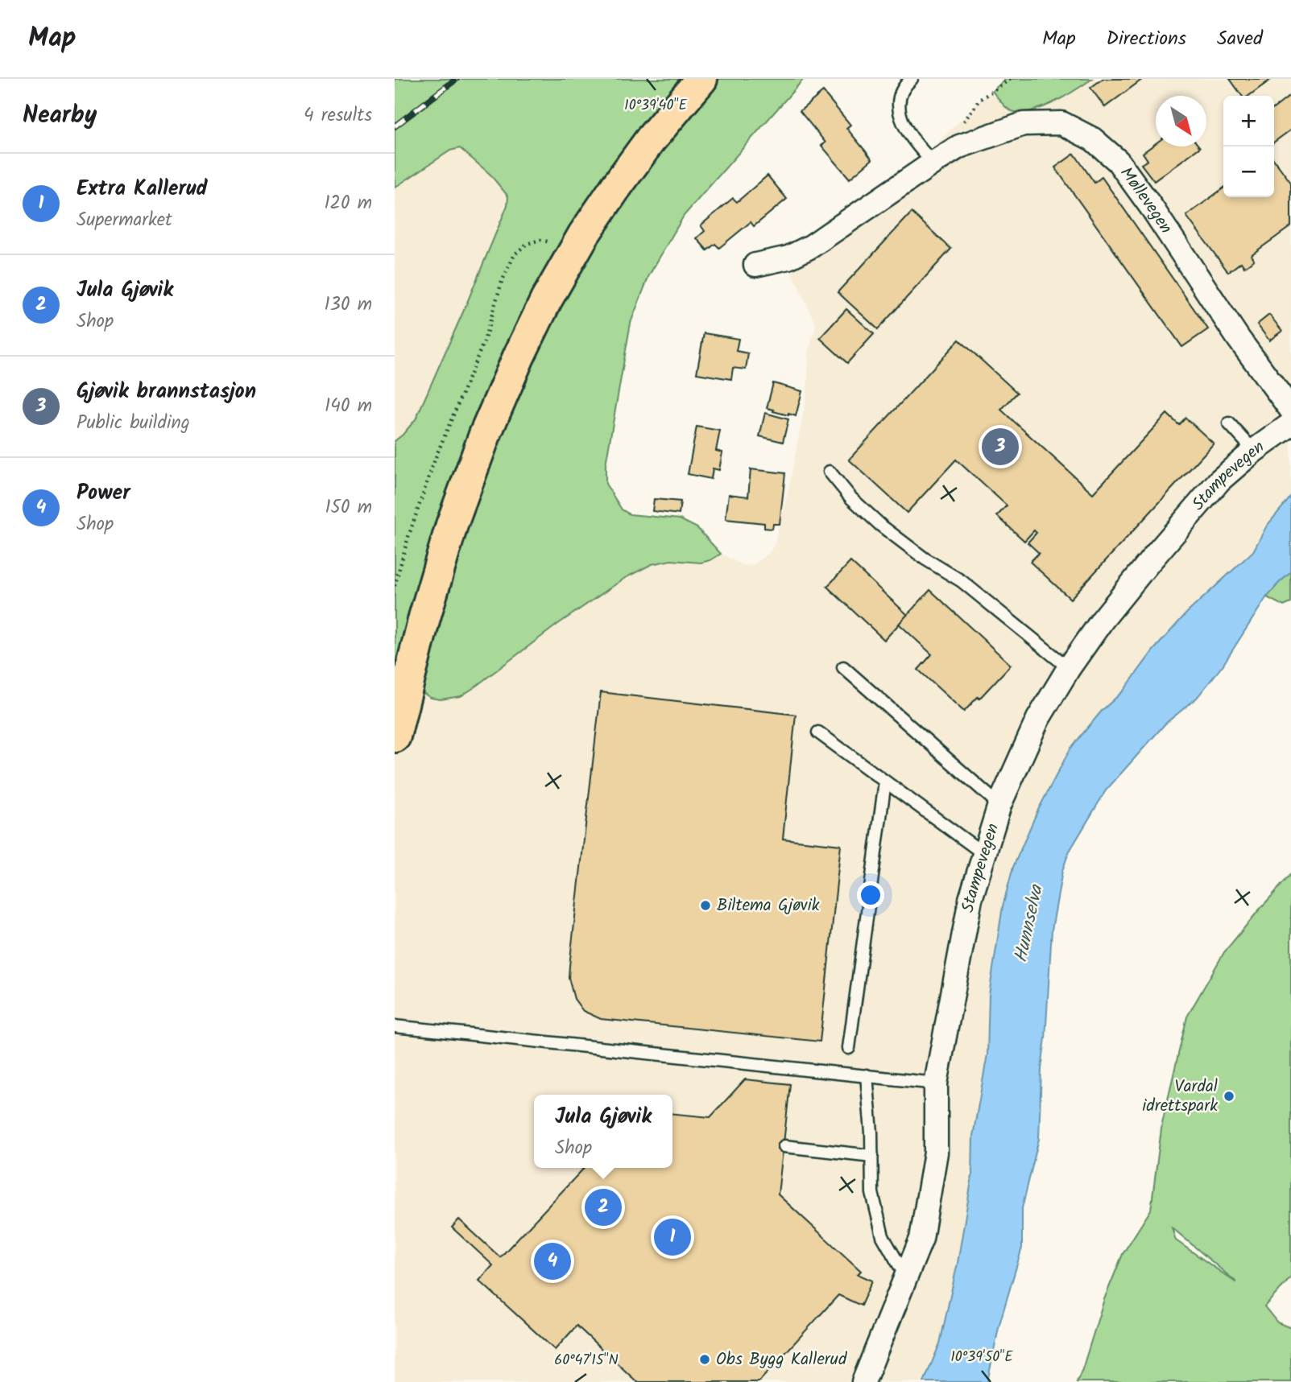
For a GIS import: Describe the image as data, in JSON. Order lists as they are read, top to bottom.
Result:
{
  "streets": {
    "street": ["Møllevegen", "Stampevegen"]
  },
  "water": ["Hunnselva"],
  "places": ["Biltema Gjøvik", "Vardal idrettspark", "Obs Bygg Kallerud"],
  "north": "bottom right",
  "page": {
    "header": "Map",
    "nav": ["Map", "Directions", "Saved"],
    "heading": ["Nearby", "4 results"],
    "map_buttons": ["+", "−"],
    "list": [
      {
        "mark": "1",
        "name": "Extra Kallerud",
        "note": "Supermarket",
        "value": "120 m"
      },
      {
        "mark": "2",
        "name": "Jula Gjøvik",
        "note": "Shop",
        "value": "130 m"
      },
      {
        "mark": "3",
        "name": "Gjøvik brannstasjon",
        "note": "Public building",
        "value": "140 m"
      },
      {
        "mark": "4",
        "name": "Power",
        "note": "Shop",
        "value": "150 m"
      }
    ],
    "pins": [
      "3",
      "2",
      "1",
      "4"
    ],
    "popup": ["Jula Gjøvik", "Shop"]
  },
  "coordinates": ["10°39'40\"E", "10°39'50\"E", "60°47'15\"N"]
}
